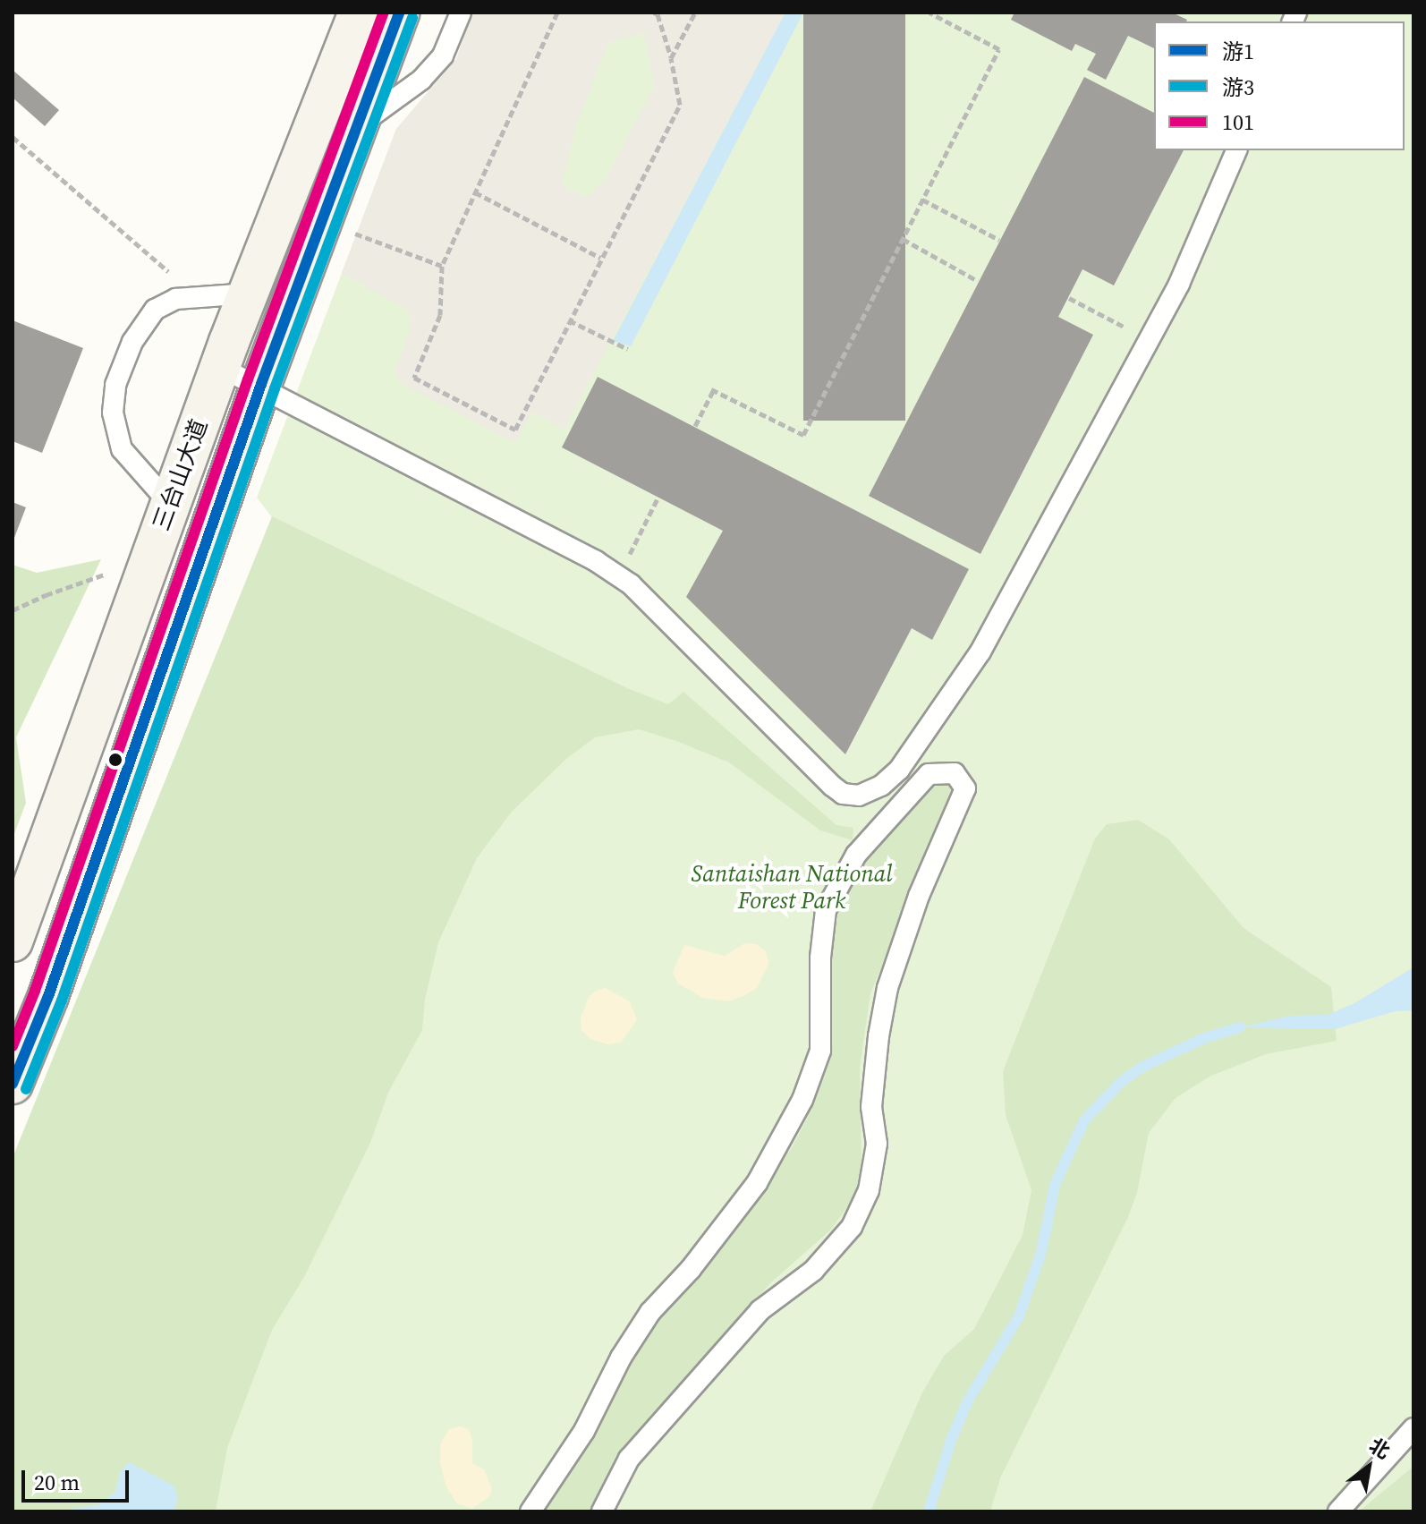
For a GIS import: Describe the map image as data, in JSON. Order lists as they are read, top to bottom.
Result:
{
  "streets": {
    "main road": ["三台山大道"]
  },
  "parks": ["Santaishan National Forest Park"],
  "lines": ["transit line 游1", "transit line 101", "transit line 游3"],
  "legend": ["游1", "游3", "101"],
  "scale_bar": "20 m",
  "north": "top right"
}
